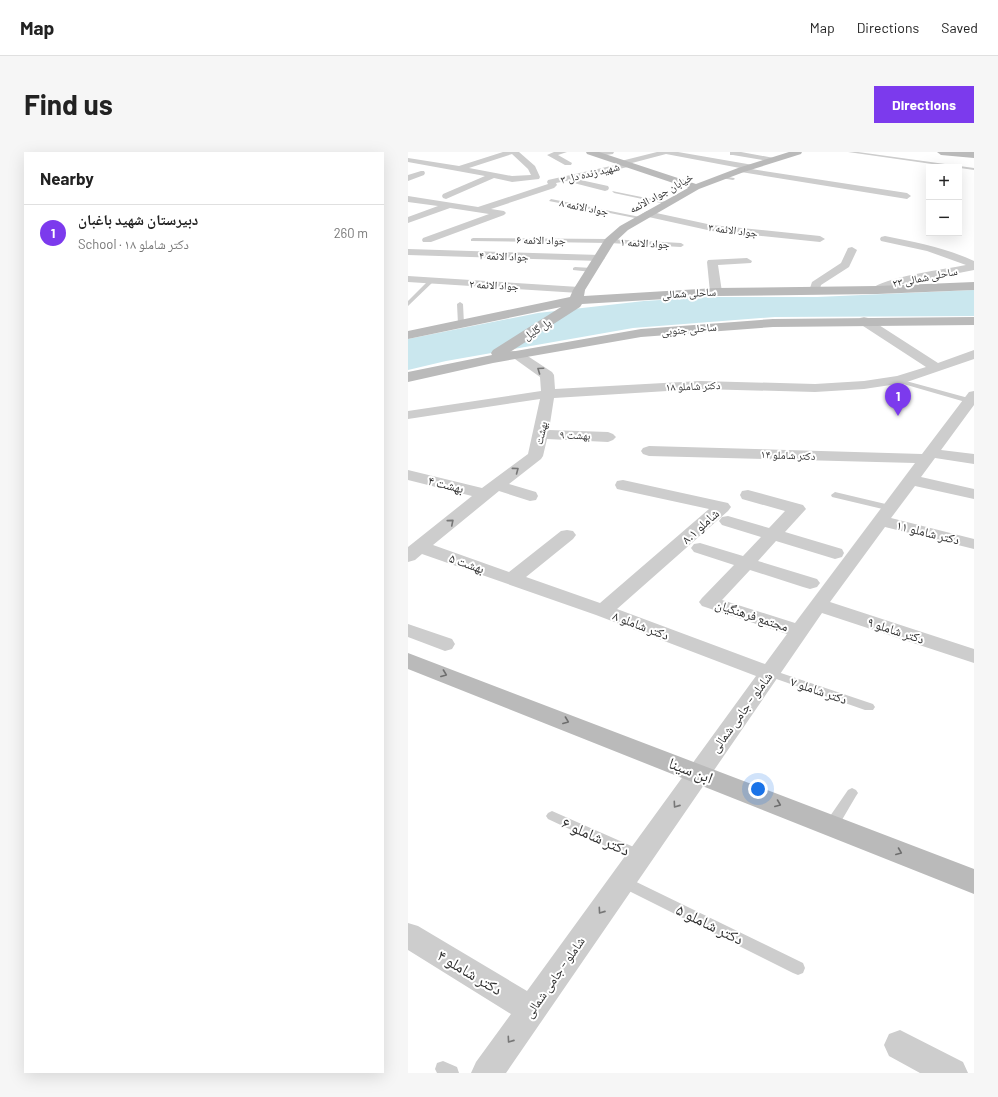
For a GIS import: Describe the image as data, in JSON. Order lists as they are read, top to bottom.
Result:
{
  "streets": {
    "street": [
      "شهید زنده دل ۳",
      "خیابان جواد الائمه",
      "جواد الائمه ۳",
      "جواد الائمه ۴",
      "ساحلی شمالی ۲۳",
      "جواد الائمه ۲",
      "ساحلی شمالی",
      "پل گلیل",
      "ساحلی جنوبی",
      "دکتر شاملو ۱۸",
      "بهشت",
      "بهشت ۹",
      "دکتر شاملو ۱۴",
      "بهشت ۴",
      "شاملو ۸.۱",
      "دکتر شاملو ۱۱",
      "بهشت ۵",
      "مجتمع فرهنگیان",
      "دکتر شاملو ۸",
      "دکتر شاملو ۹",
      "شاملو - جامی شمالی",
      "ابن سینا",
      "دکتر شاملو ۴"
    ],
    "lane": [
      "جواد الائمه ۸",
      "جواد الائمه ۶",
      "جواد الائمه ۱",
      "دکتر شاملو ۷",
      "دکتر شاملو ۶",
      "دکتر شاملو ۵"
    ]
  },
  "crossings": [
    ["خیابان جواد الائمه", "جواد الائمه ۸"],
    ["خیابان جواد الائمه", "جواد الائمه ۳"],
    ["خیابان جواد الائمه", "جواد الائمه ۶"],
    ["خیابان جواد الائمه", "جواد الائمه ۱"],
    ["خیابان جواد الائمه", "جواد الائمه ۴"],
    ["خیابان جواد الائمه", "جواد الائمه ۲"],
    ["خیابان جواد الائمه", "ساحلی شمالی"],
    ["خیابان جواد الائمه", "پل گلیل"],
    ["جواد الائمه ۸", "جواد الائمه ۳"],
    ["جواد الائمه ۶", "جواد الائمه ۱"],
    ["ساحلی شمالی ۲۳", "ساحلی شمالی"],
    ["جواد الائمه ۲", "ساحلی شمالی"],
    ["جواد الائمه ۲", "پل گلیل"],
    ["ساحلی شمالی", "پل گلیل"],
    ["پل گلیل", "ساحلی جنوبی"],
    ["ساحلی جنوبی", "بهشت"],
    ["دکتر شاملو ۱۸", "بهشت"],
    ["بهشت", "بهشت ۹"],
    ["بهشت", "بهشت ۴"],
    ["بهشت", "بهشت ۵"],
    ["دکتر شاملو ۱۴", "شاملو - جامی شمالی"],
    ["شاملو ۸.۱", "دکتر شاملو ۸"],
    ["دکتر شاملو ۱۱", "شاملو - جامی شمالی"],
    ["بهشت ۵", "دکتر شاملو ۸"],
    ["مجتمع فرهنگیان", "شاملو - جامی شمالی"],
    ["دکتر شاملو ۸", "دکتر شاملو ۷"],
    ["دکتر شاملو ۸", "شاملو - جامی شمالی"],
    ["دکتر شاملو ۹", "شاملو - جامی شمالی"],
    ["دکتر شاملو ۷", "شاملو - جامی شمالی"],
    ["شاملو - جامی شمالی", "ابن سینا"],
    ["شاملو - جامی شمالی", "دکتر شاملو ۶"],
    ["شاملو - جامی شمالی", "دکتر شاملو ۵"],
    ["شاملو - جامی شمالی", "دکتر شاملو ۴"]
  ],
  "one_way": ["شاملو - جامی شمالی", "ابن سینا"],
  "page": {
    "header": "Map",
    "nav": ["Map", "Directions", "Saved"],
    "buttons": "Directions",
    "title": "Find us",
    "heading": "Nearby",
    "map_buttons": ["+", "−"],
    "list": [
      {
        "mark": "1",
        "name": "دبیرستان شهید باغبان",
        "note": "School · دکتر شاملو ۱۸",
        "value": "260 m"
      }
    ],
    "pins": "1"
  }
}
